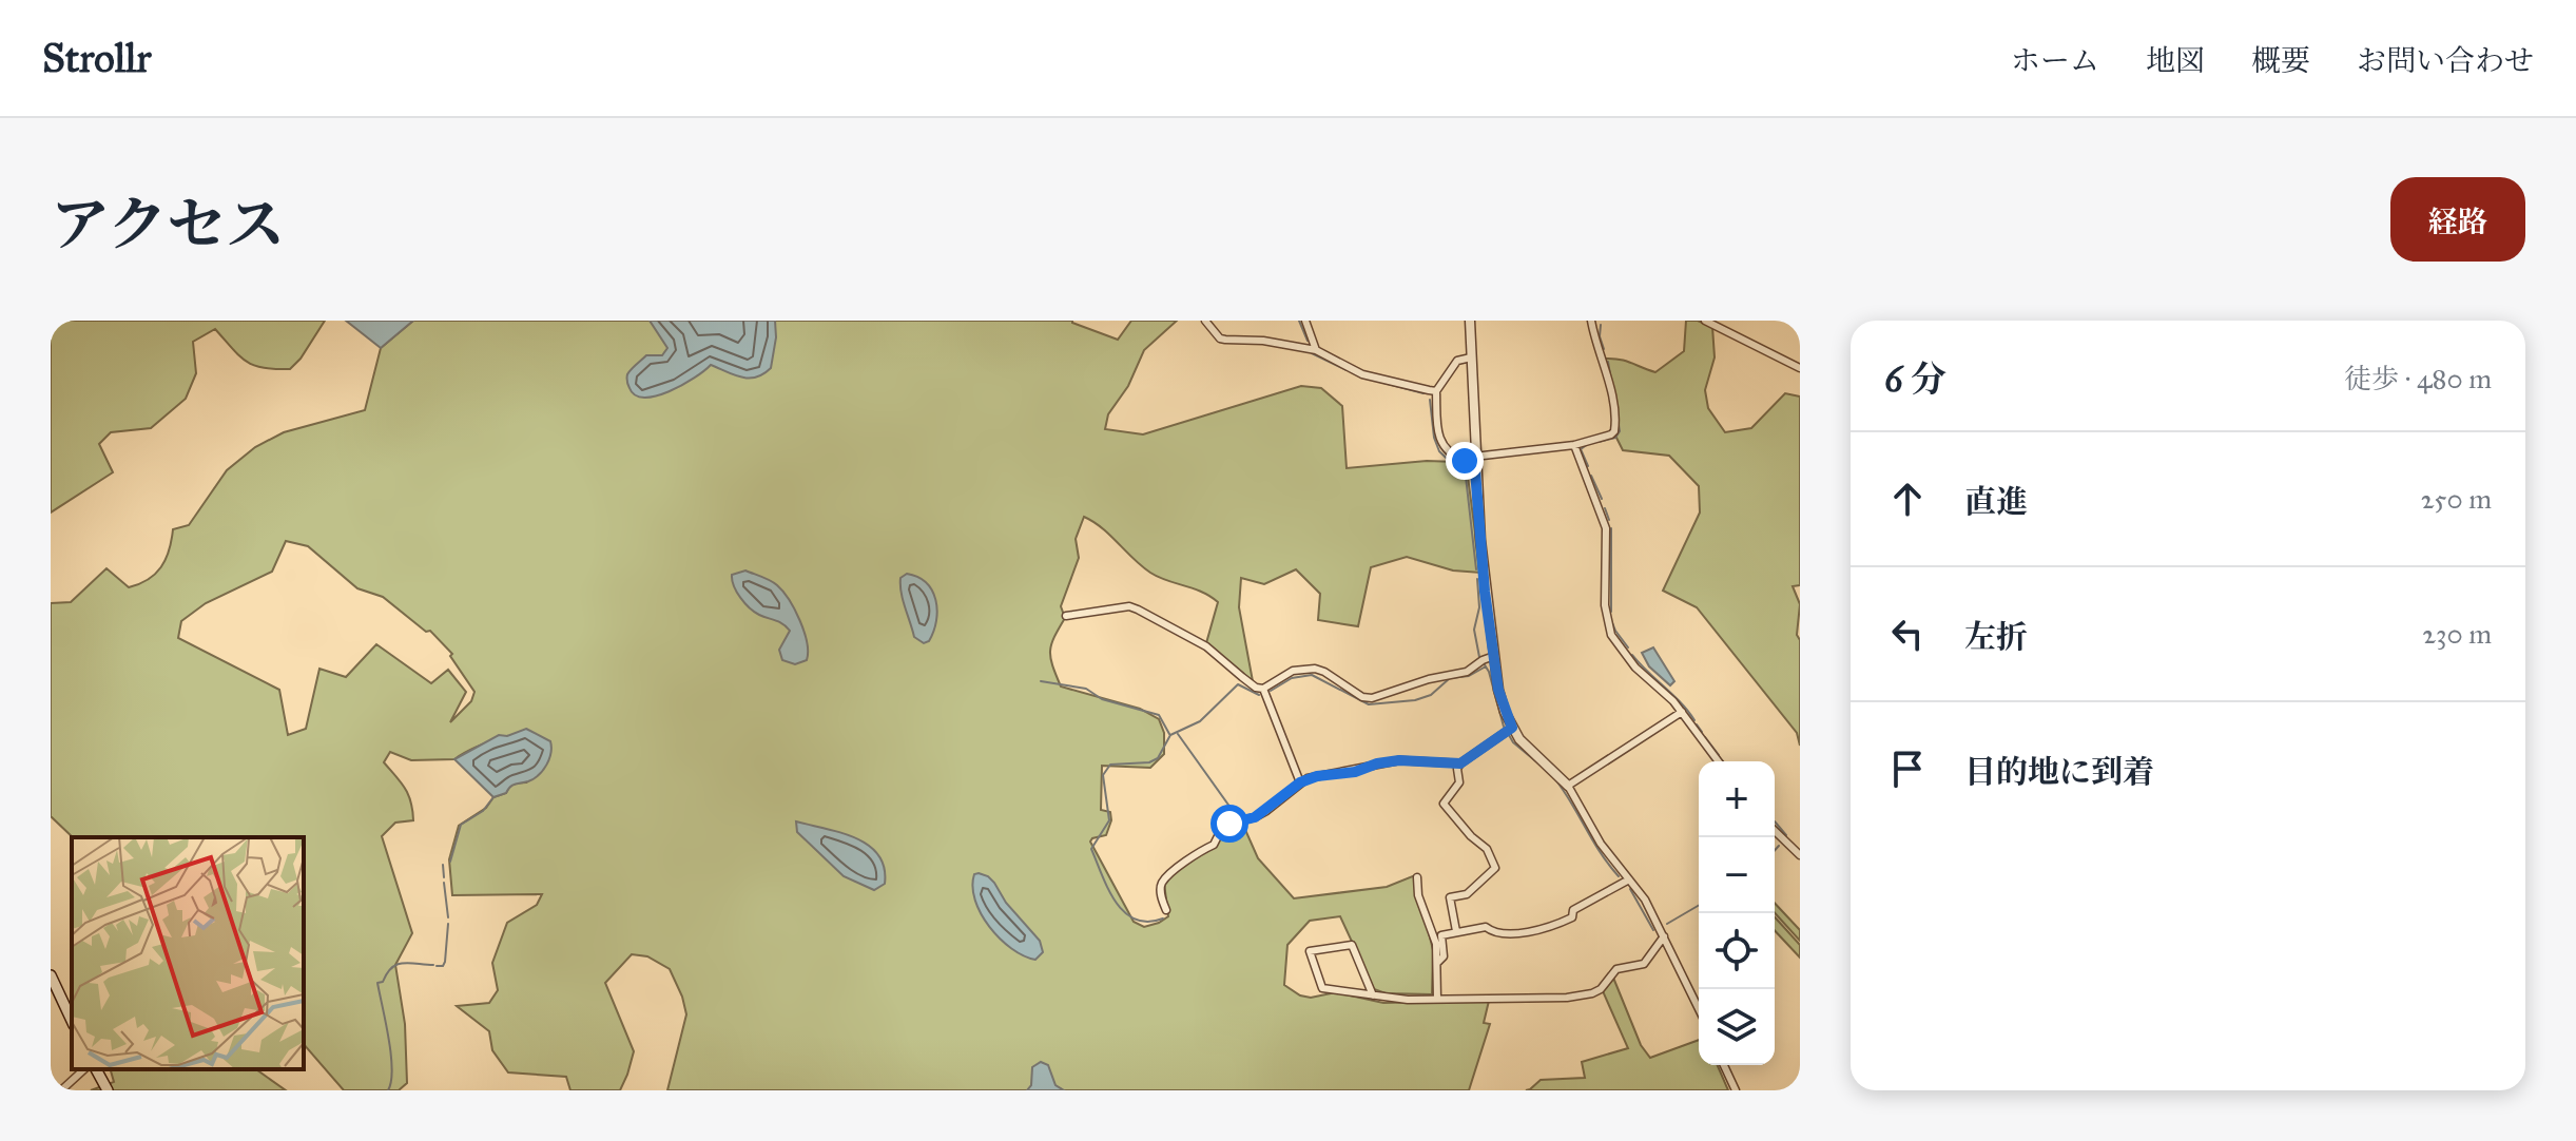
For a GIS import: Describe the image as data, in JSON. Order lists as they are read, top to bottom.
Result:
{
  "page": {
    "header": "Strollr",
    "nav": [
      "ホーム",
      "地図",
      "概要",
      "お問い合わせ"
    ],
    "title": "アクセス",
    "buttons": "経路",
    "heading": ["6 分", "徒歩 · 480 m"],
    "list": [
      ["直進", "250 m"],
      ["左折", "230 m"],
      "目的地に到着"
    ],
    "map_buttons": ["+", "−"]
  }
}
